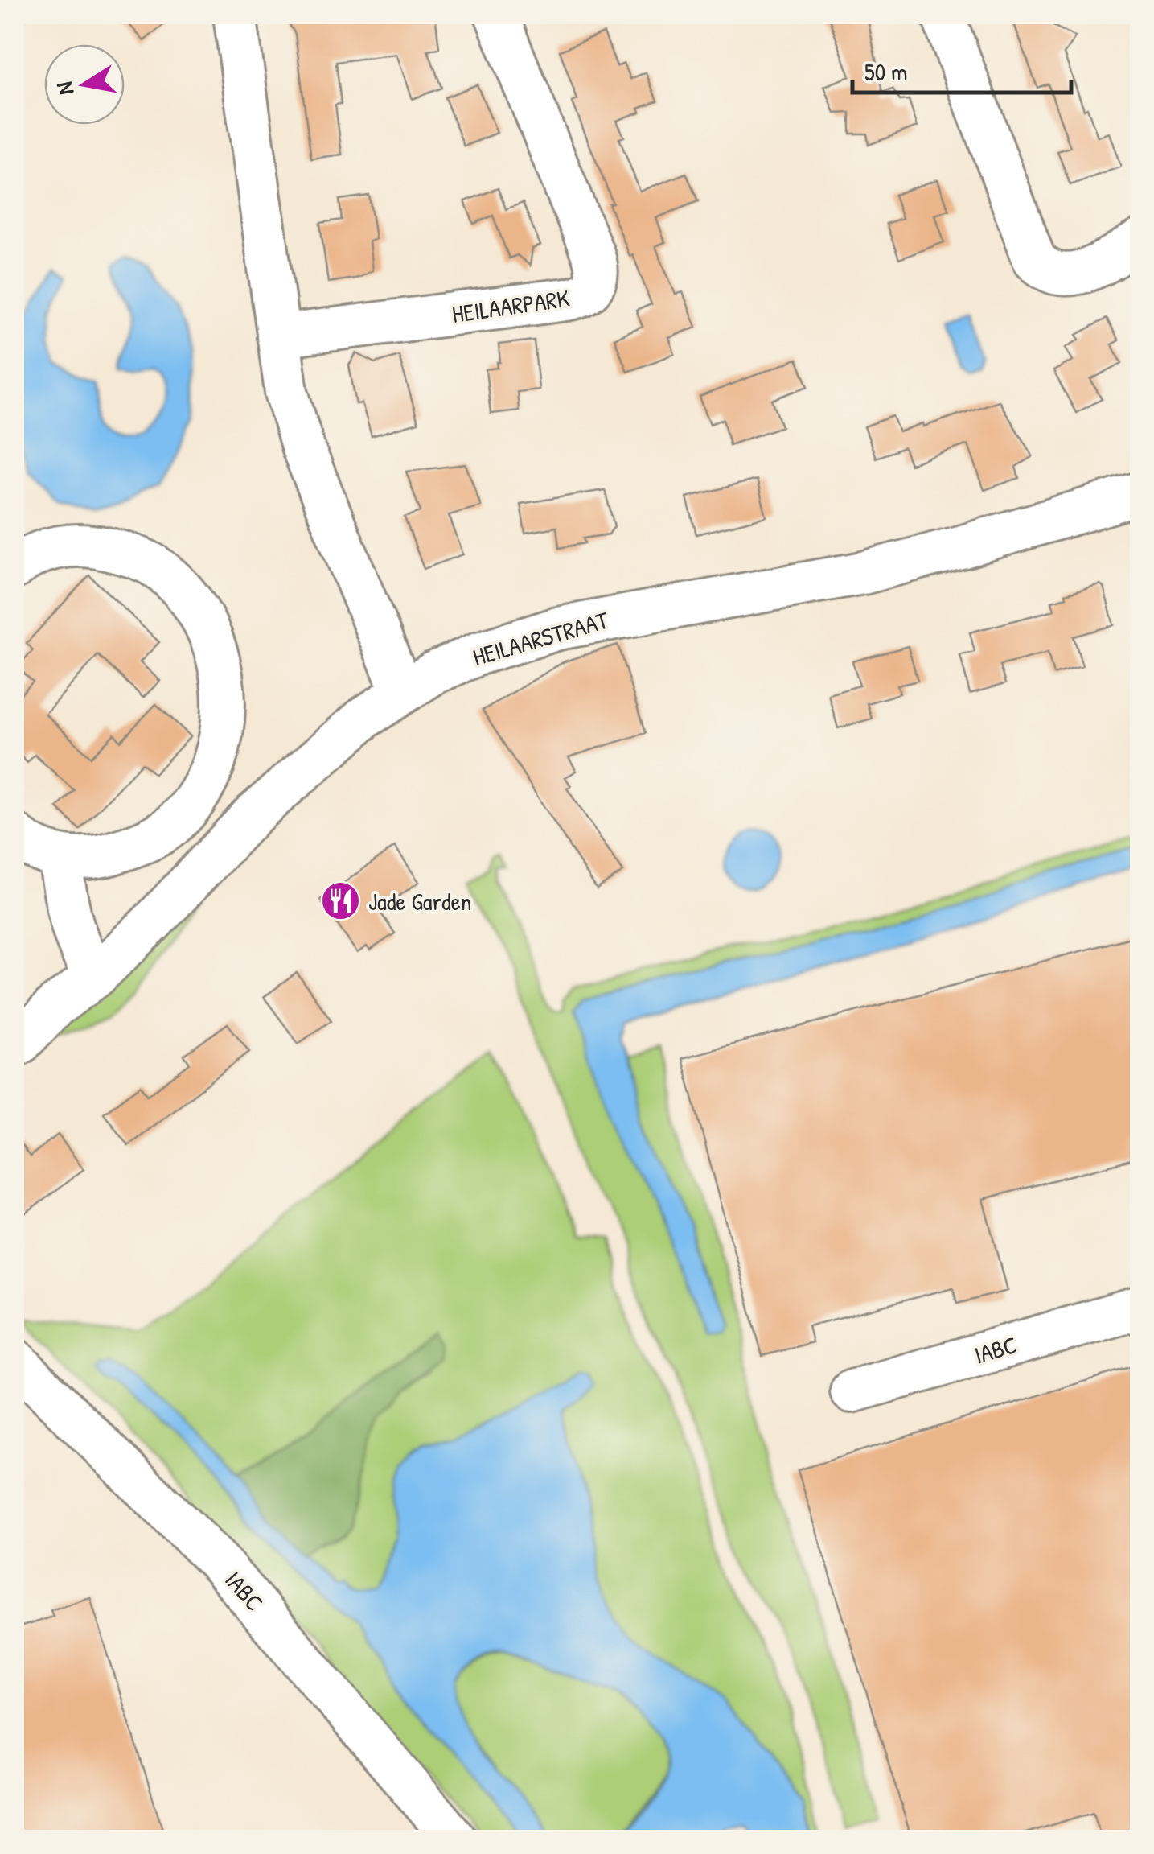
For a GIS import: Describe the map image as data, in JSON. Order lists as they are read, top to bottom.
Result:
{
  "streets": {
    "street": ["HEILAARPARK", "HEILAARSTRAAT", "IABC"]
  },
  "places": {
    "restaurant": ["Jade Garden"]
  },
  "scale_bar": "50 m",
  "north": "left"
}
